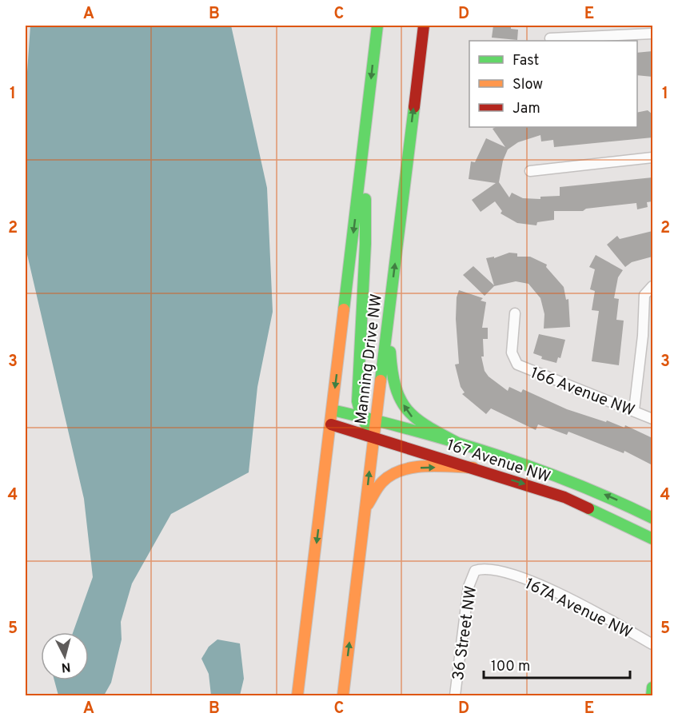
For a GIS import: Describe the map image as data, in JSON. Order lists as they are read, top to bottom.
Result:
{
  "streets": {
    "main road": ["Manning Drive NW", "167 Avenue NW"],
    "street": ["166 Avenue NW", "167A Avenue NW", "36 Street NW"]
  },
  "crossings": [
    ["Manning Drive NW", "167 Avenue NW"],
    ["167A Avenue NW", "36 Street NW"]
  ],
  "legend": ["Fast", "Slow", "Jam"],
  "scale_bar": "100 m",
  "north": "bottom",
  "grid": {
    "columns": [
      "A",
      "B",
      "C",
      "D",
      "E"
    ],
    "rows": [
      "1",
      "2",
      "3",
      "4",
      "5"
    ]
  }
}
